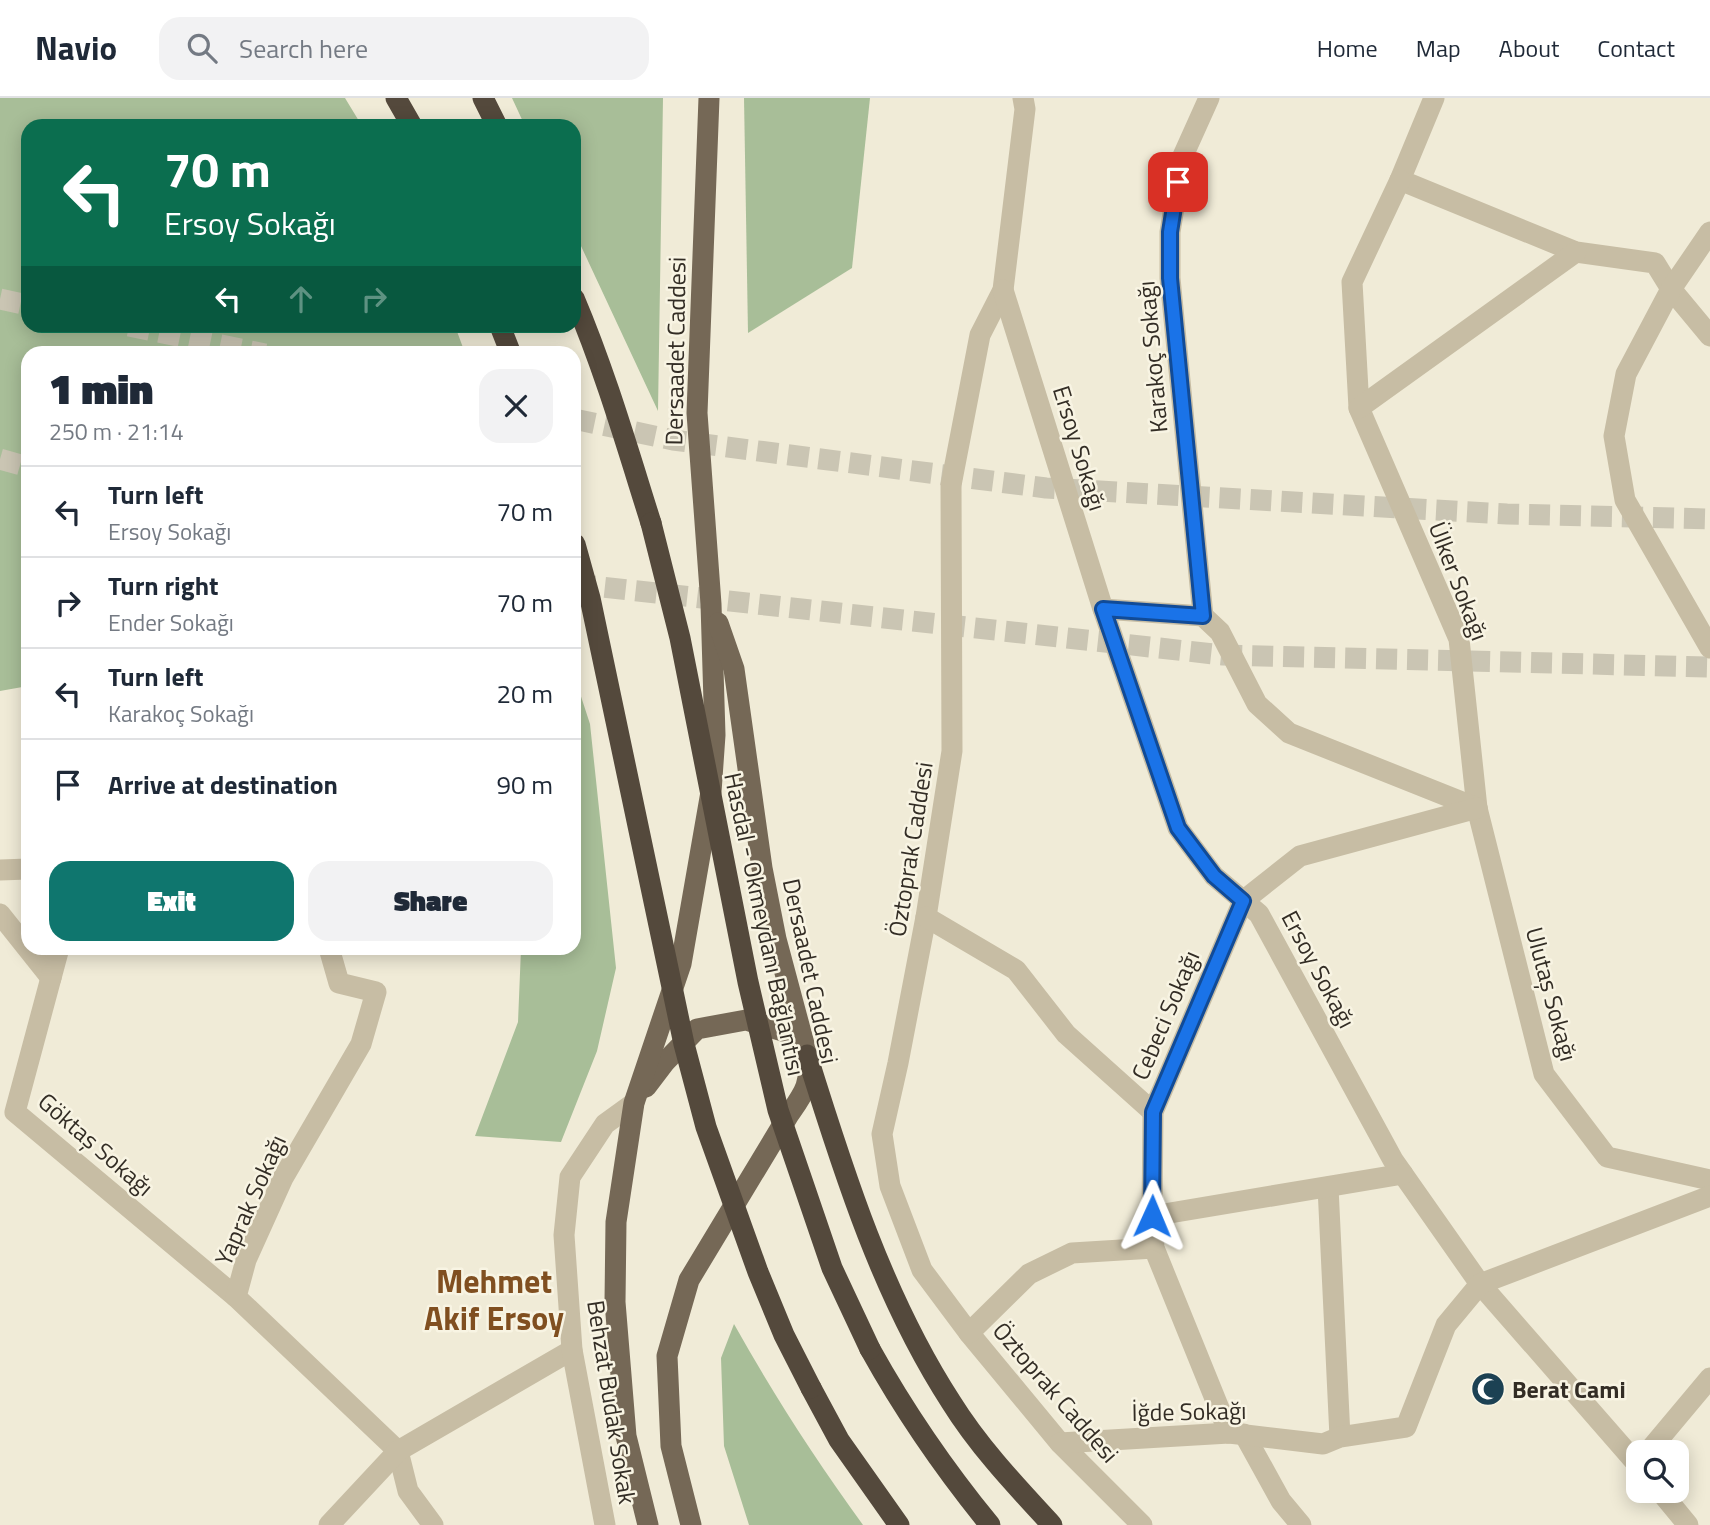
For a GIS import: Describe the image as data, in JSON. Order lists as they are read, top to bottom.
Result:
{
  "streets": {
    "highway": ["Hasdal - Okmeydanı Bağlantısı"],
    "main road": ["Dersaadet Caddesi"],
    "street": [
      "Karakoç Sokağı",
      "Ersoy Sokağı",
      "Ülker Sokağı",
      "Öztoprak Caddesi",
      "Ulutaş Sokağı",
      "Cebeci Sokağı",
      "Göktaş Sokağı",
      "Yaprak Sokağı",
      "Behzat Budak Sokak",
      "İğde Sokağı"
    ]
  },
  "crossings": [
    ["Dersaadet Caddesi", "Behzat Budak Sokak"],
    ["Ersoy Sokağı", "Öztoprak Caddesi"],
    ["Ersoy Sokağı", "Cebeci Sokağı"],
    ["Ersoy Sokağı", "İğde Sokağı"],
    ["Ülker Sokağı", "Ulutaş Sokağı"],
    ["Öztoprak Caddesi", "İğde Sokağı"],
    ["Cebeci Sokağı", "İğde Sokağı"],
    ["Göktaş Sokağı", "Yaprak Sokağı"]
  ],
  "districts": ["Mehmet Akif Ersoy"],
  "places": {
    "mosque": ["Berat Cami"]
  },
  "page": {
    "header": "Navio",
    "search": "Search here",
    "nav": [
      "Home",
      "Map",
      "About",
      "Contact"
    ],
    "turn": ["70 m", "Ersoy Sokağı"],
    "heading": ["1 min", "250 m · 21:14"],
    "list": [
      {
        "name": "Turn left",
        "note": "Ersoy Sokağı",
        "value": "70 m"
      },
      {
        "name": "Turn right",
        "note": "Ender Sokağı",
        "value": "70 m"
      },
      {
        "name": "Turn left",
        "note": "Karakoç Sokağı",
        "value": "20 m"
      },
      {
        "name": "Arrive at destination",
        "value": "90 m"
      }
    ],
    "buttons": ["Exit", "Share"]
  }
}
